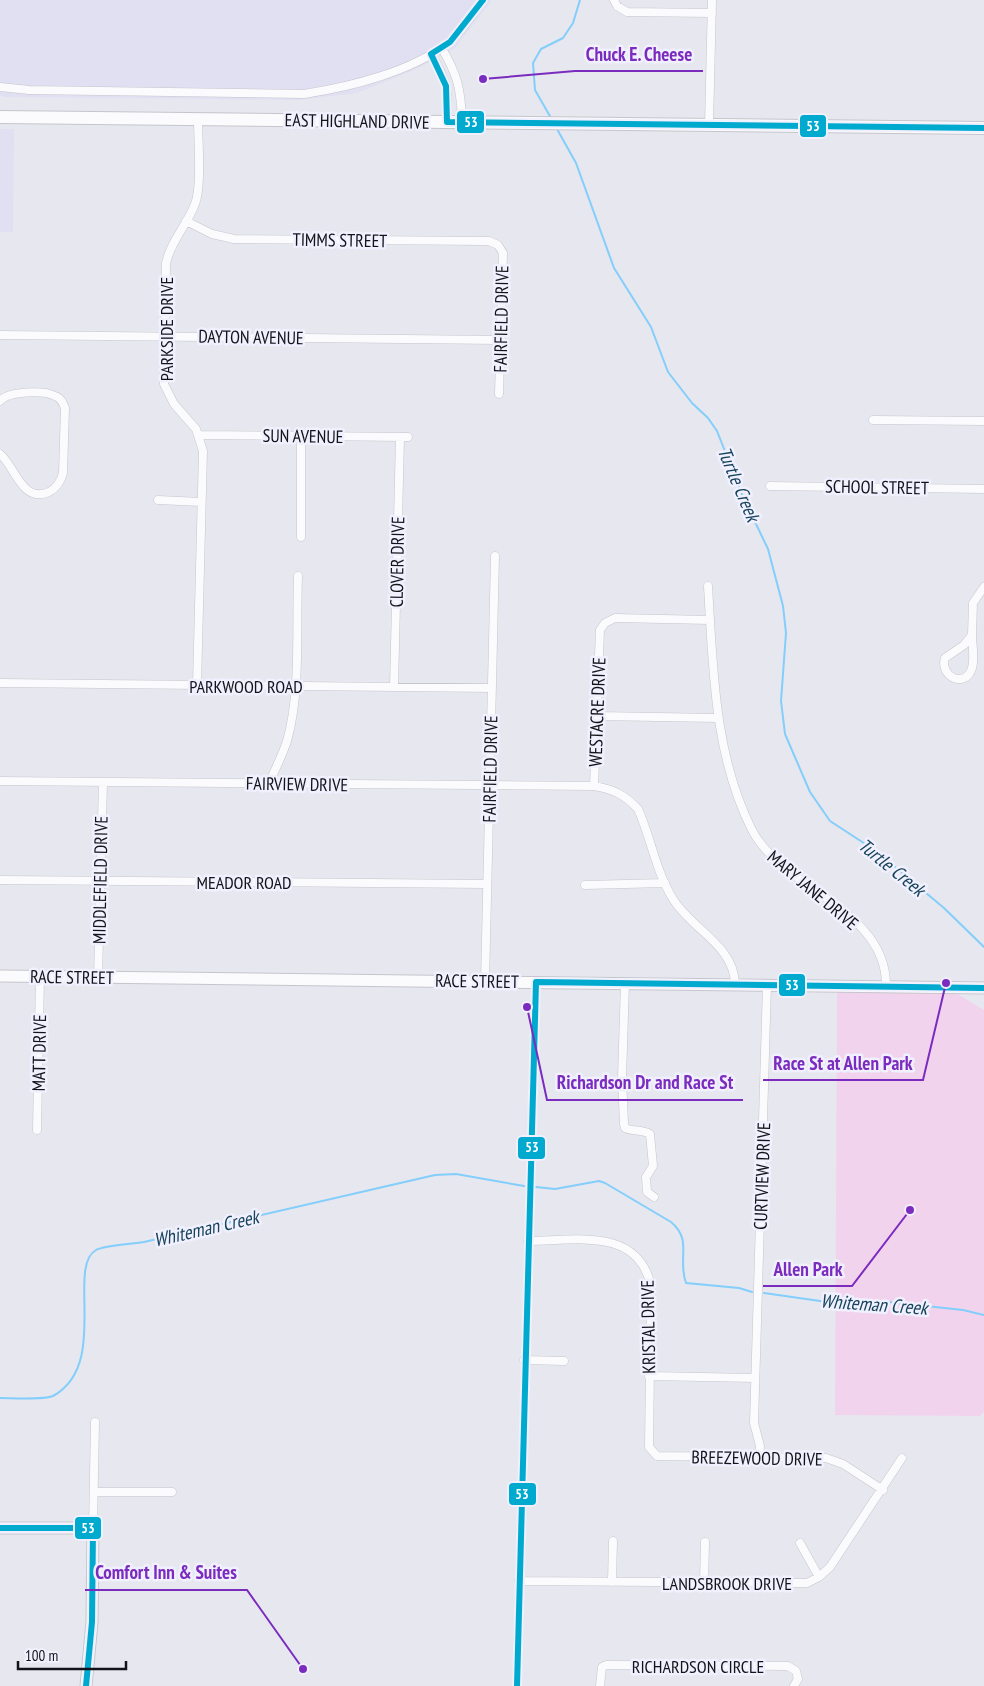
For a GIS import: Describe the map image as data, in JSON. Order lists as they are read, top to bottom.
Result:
{
  "streets": {
    "main road": ["EAST HIGHLAND DRIVE"],
    "street": [
      "TIMMS STREET",
      "FAIRFIELD DRIVE",
      "PARKSIDE DRIVE",
      "DAYTON AVENUE",
      "SUN AVENUE",
      "SCHOOL STREET",
      "CLOVER DRIVE",
      "PARKWOOD ROAD",
      "WESTACRE DRIVE",
      "FAIRVIEW DRIVE",
      "MIDDLEFIELD DRIVE",
      "MEADOR ROAD",
      "MARY JANE DRIVE",
      "RACE STREET",
      "MATT DRIVE",
      "CURTVIEW DRIVE",
      "KRISTAL DRIVE",
      "BREEZEWOOD DRIVE",
      "LANDSBROOK DRIVE",
      "RICHARDSON CIRCLE"
    ]
  },
  "crossings": [
    ["EAST HIGHLAND DRIVE", "PARKSIDE DRIVE"],
    ["TIMMS STREET", "FAIRFIELD DRIVE"],
    ["TIMMS STREET", "PARKSIDE DRIVE"],
    ["FAIRFIELD DRIVE", "DAYTON AVENUE"],
    ["FAIRFIELD DRIVE", "PARKWOOD ROAD"],
    ["FAIRFIELD DRIVE", "FAIRVIEW DRIVE"],
    ["FAIRFIELD DRIVE", "MEADOR ROAD"],
    ["FAIRFIELD DRIVE", "RACE STREET"],
    ["PARKSIDE DRIVE", "DAYTON AVENUE"],
    ["PARKSIDE DRIVE", "SUN AVENUE"],
    ["PARKSIDE DRIVE", "PARKWOOD ROAD"],
    ["SUN AVENUE", "CLOVER DRIVE"],
    ["CLOVER DRIVE", "PARKWOOD ROAD"],
    ["WESTACRE DRIVE", "FAIRVIEW DRIVE"],
    ["WESTACRE DRIVE", "MARY JANE DRIVE"],
    ["WESTACRE DRIVE", "RACE STREET"],
    ["FAIRVIEW DRIVE", "MIDDLEFIELD DRIVE"],
    ["MIDDLEFIELD DRIVE", "MEADOR ROAD"],
    ["MIDDLEFIELD DRIVE", "RACE STREET"],
    ["MARY JANE DRIVE", "RACE STREET"],
    ["RACE STREET", "MATT DRIVE"],
    ["RACE STREET", "CURTVIEW DRIVE"],
    ["CURTVIEW DRIVE", "BREEZEWOOD DRIVE"],
    ["KRISTAL DRIVE", "BREEZEWOOD DRIVE"]
  ],
  "water": ["Turtle Creek", "Whiteman Creek"],
  "places": [
    "Chuck E. Cheese",
    "Race St at Allen Park",
    "Richardson Dr and Race St",
    "Allen Park",
    "Comfort Inn & Suites"
  ],
  "lines": ["transit line 53"],
  "scale_bar": "100 m"
}
